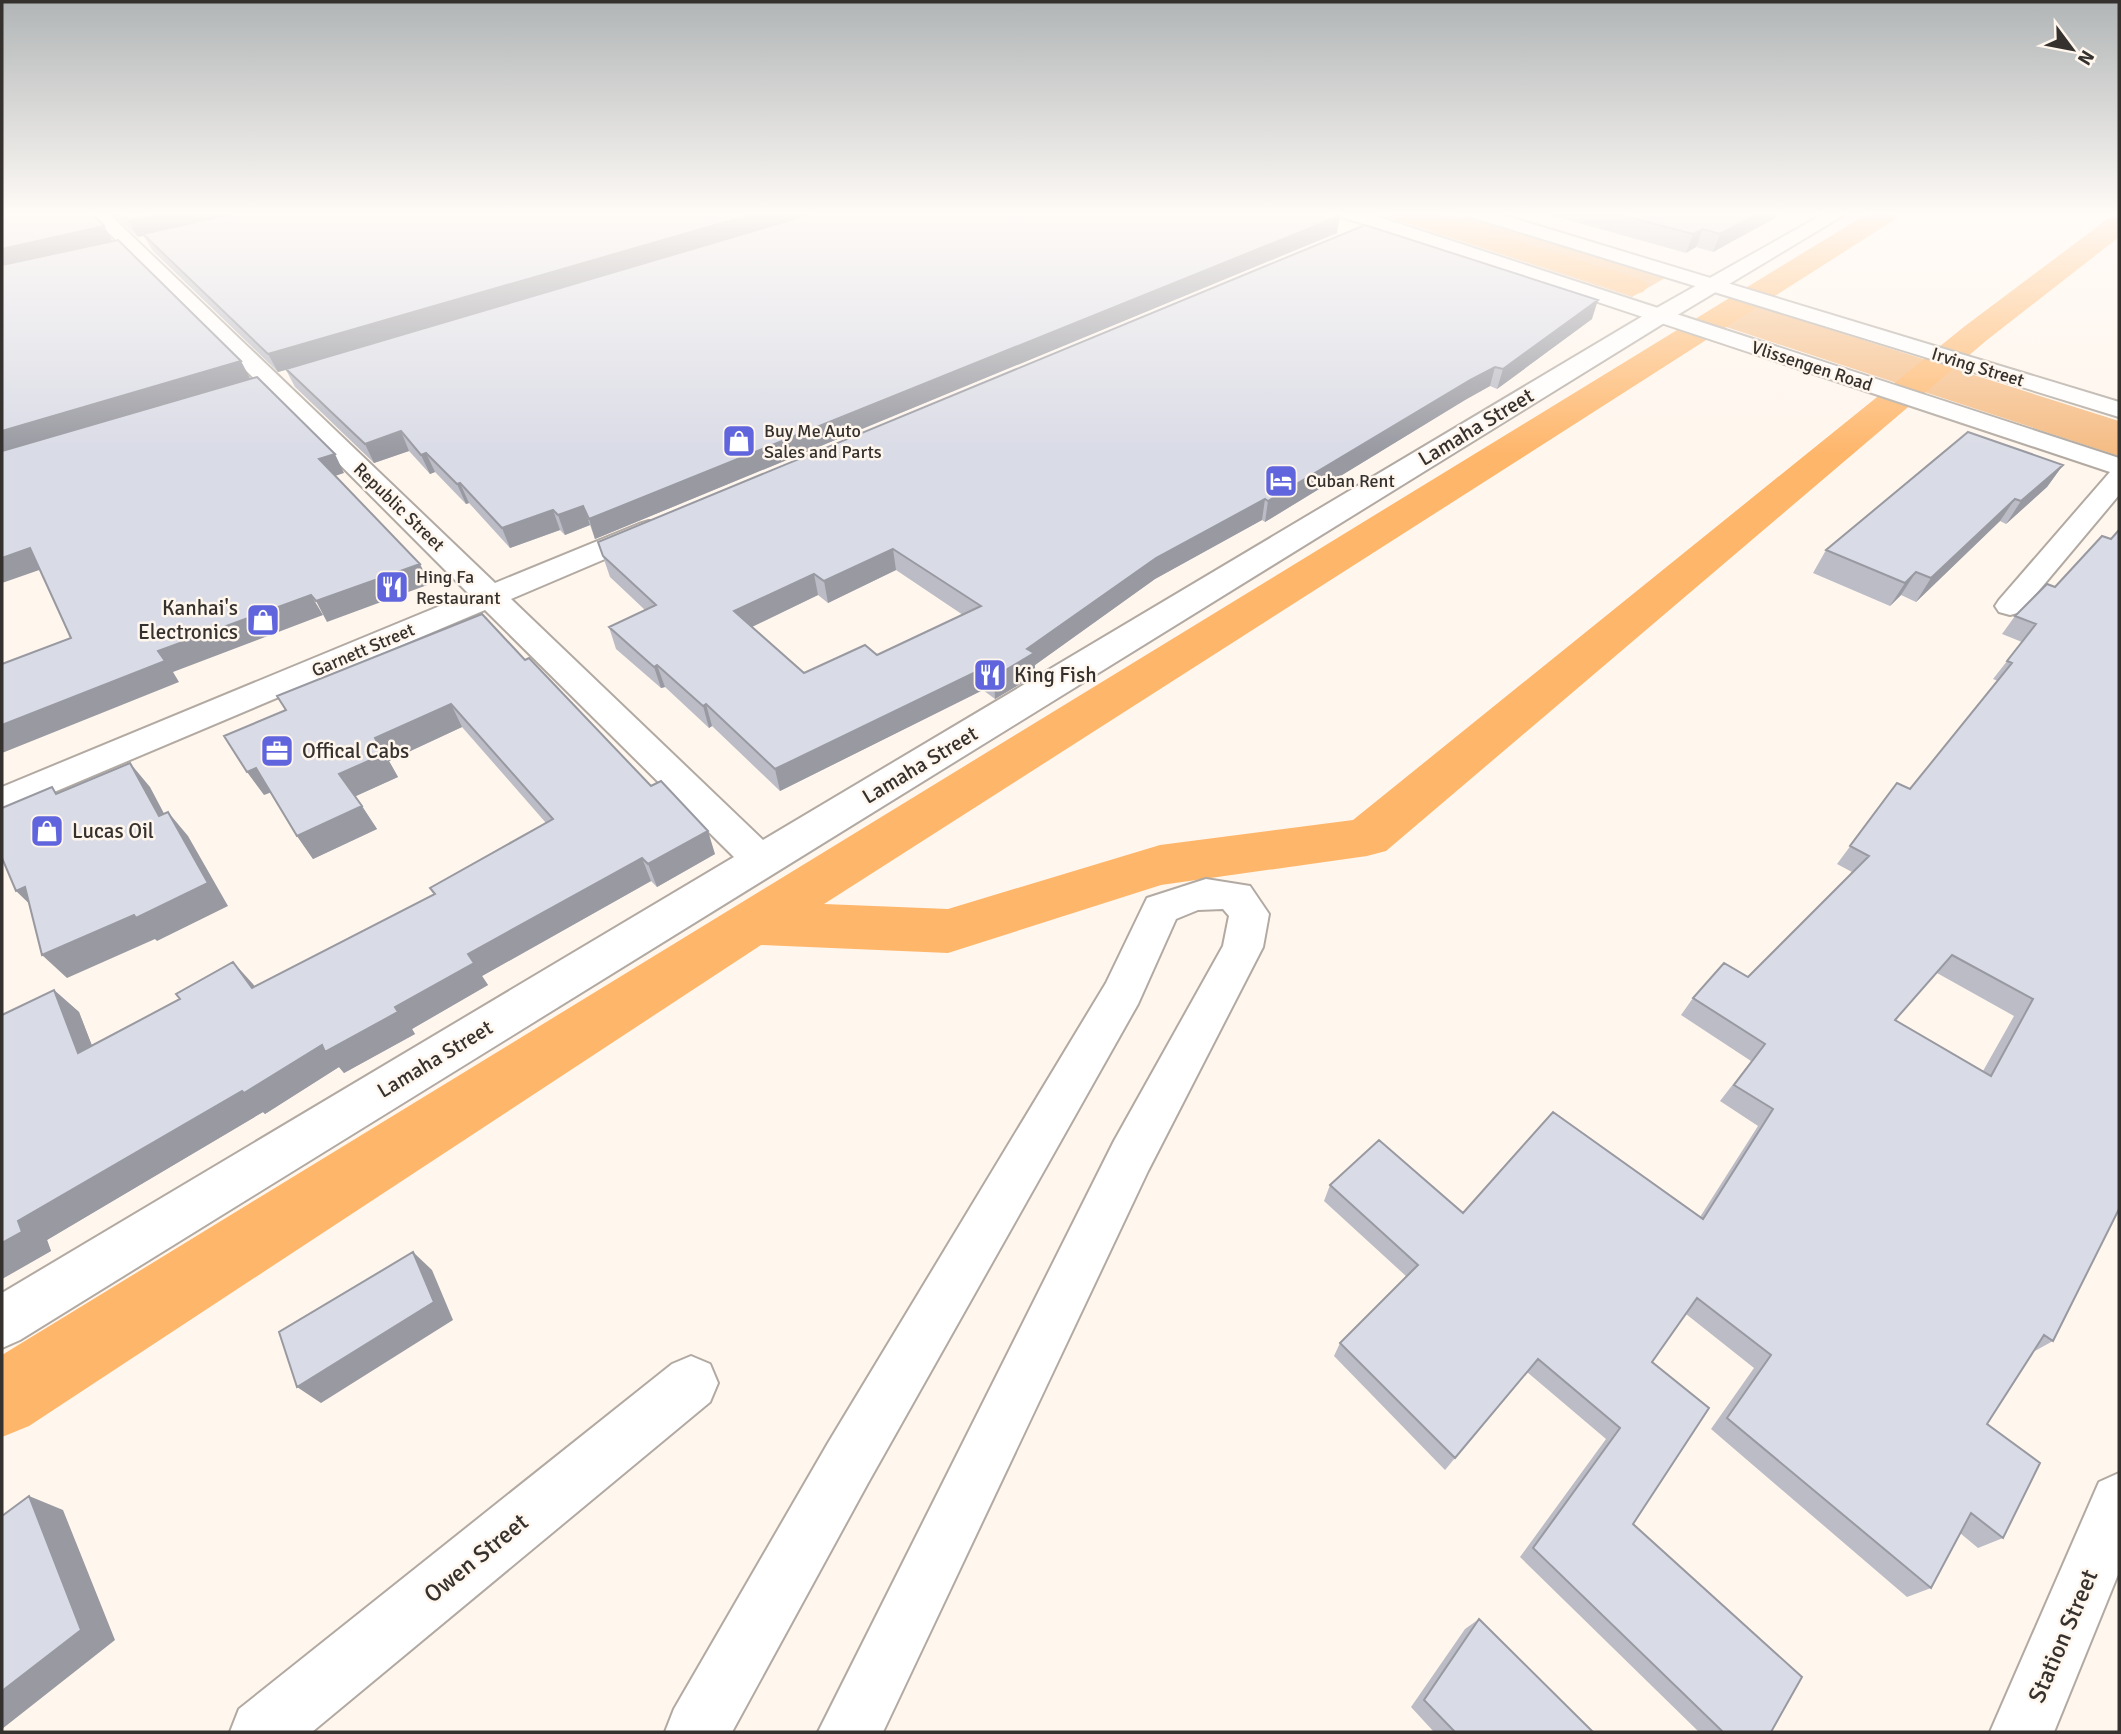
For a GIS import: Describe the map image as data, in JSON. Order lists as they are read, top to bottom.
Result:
{
  "streets": {
    "street": [
      "Vlissengen Road",
      "Irving Street",
      "Lamaha Street",
      "Republic Street",
      "Garnett Street",
      "Owen Street",
      "Station Street"
    ]
  },
  "crossings": [
    ["Vlissengen Road", "Lamaha Street"],
    ["Lamaha Street", "Republic Street"],
    ["Republic Street", "Garnett Street"]
  ],
  "places": {
    "shop": ["Buy Me Auto Sales and Parts", "Kanhai's Electronics", "Lucas Oil"],
    "hotel": ["Cuban Rent"],
    "restaurant": ["Hing Fa Restaurant", "King Fish"],
    "office": ["Offical Cabs"]
  },
  "north": "bottom right"
}
